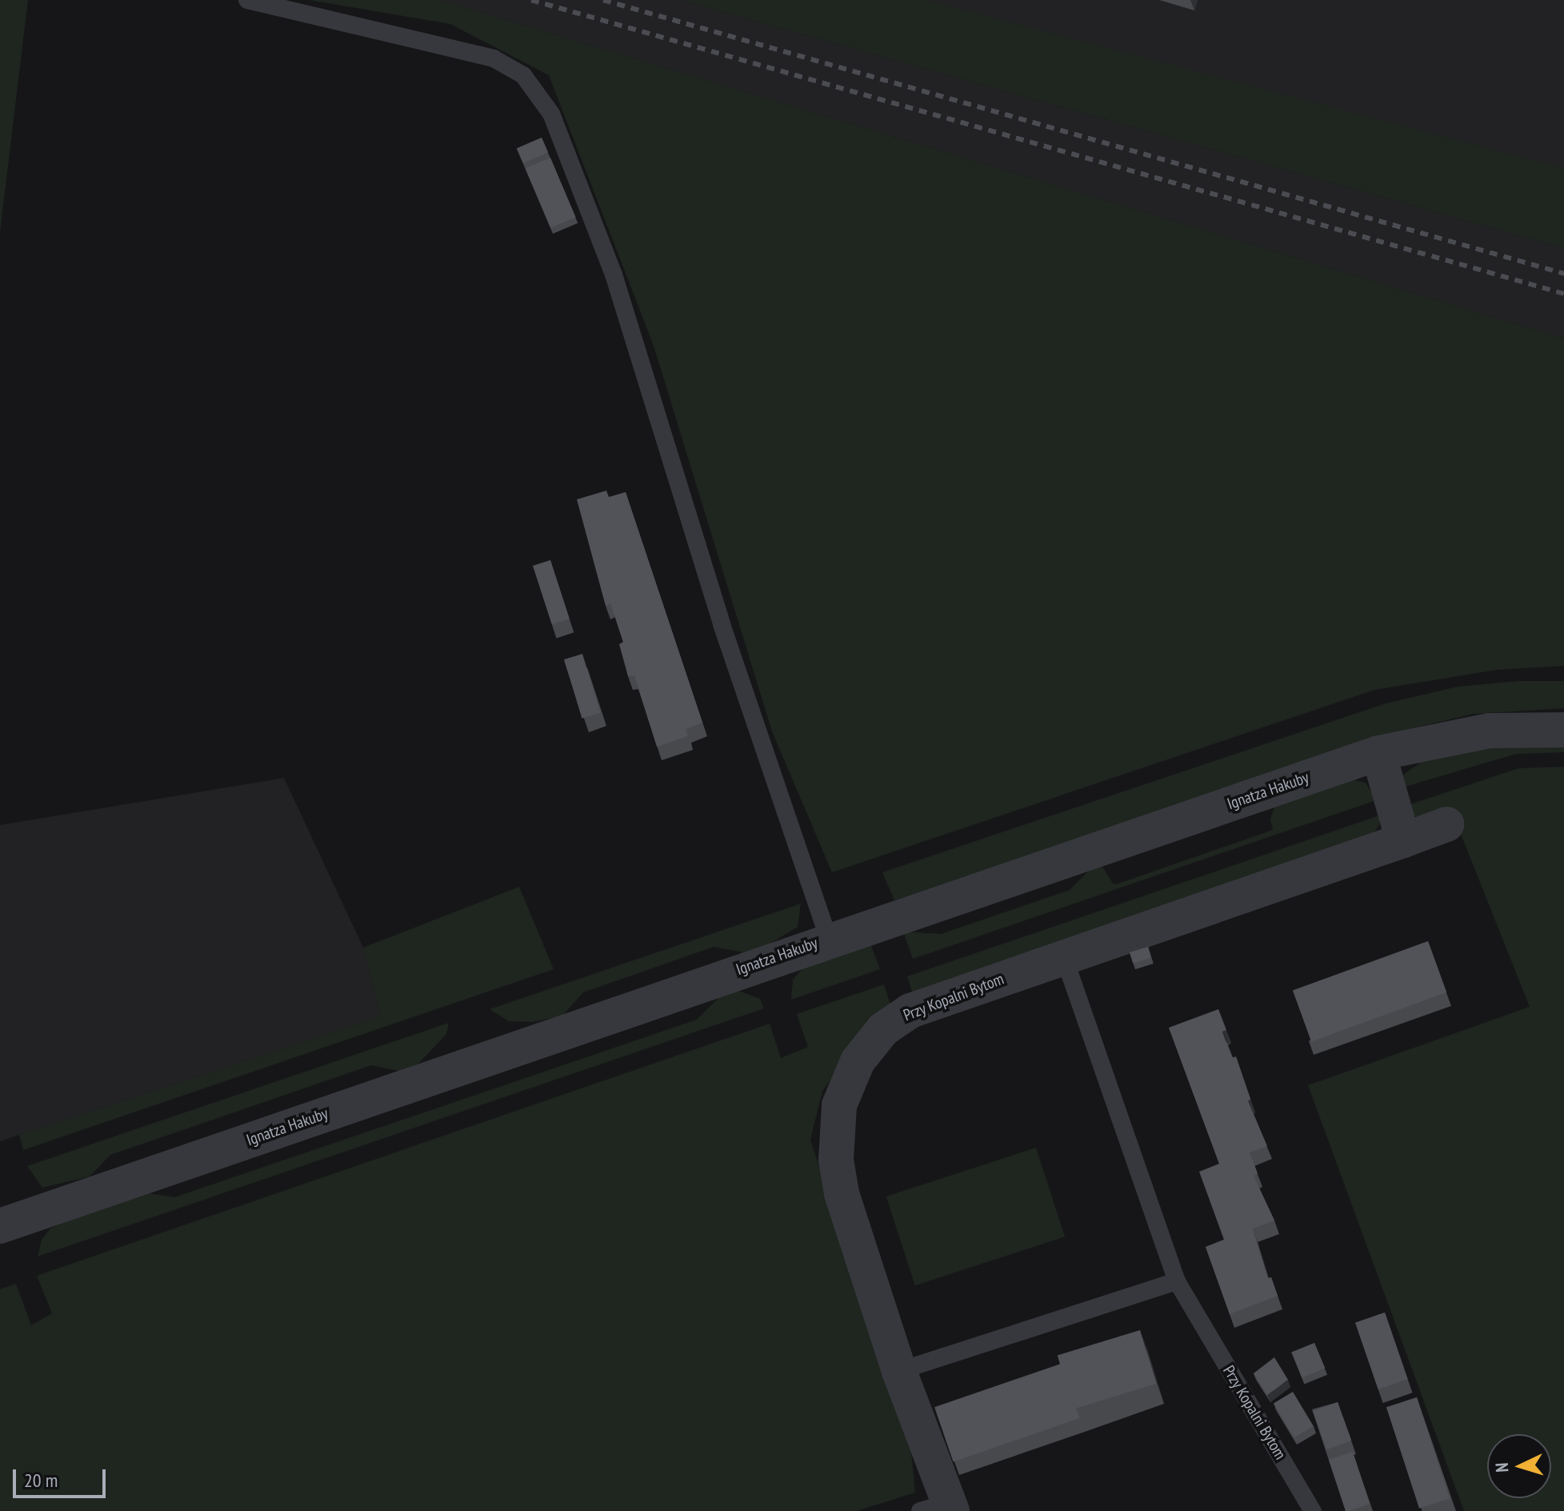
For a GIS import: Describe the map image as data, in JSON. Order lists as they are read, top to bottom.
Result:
{
  "streets": {
    "street": ["Ignatza Hakuby", "Przy Kopalni Bytom"]
  },
  "scale_bar": "20 m",
  "north": "left"
}
